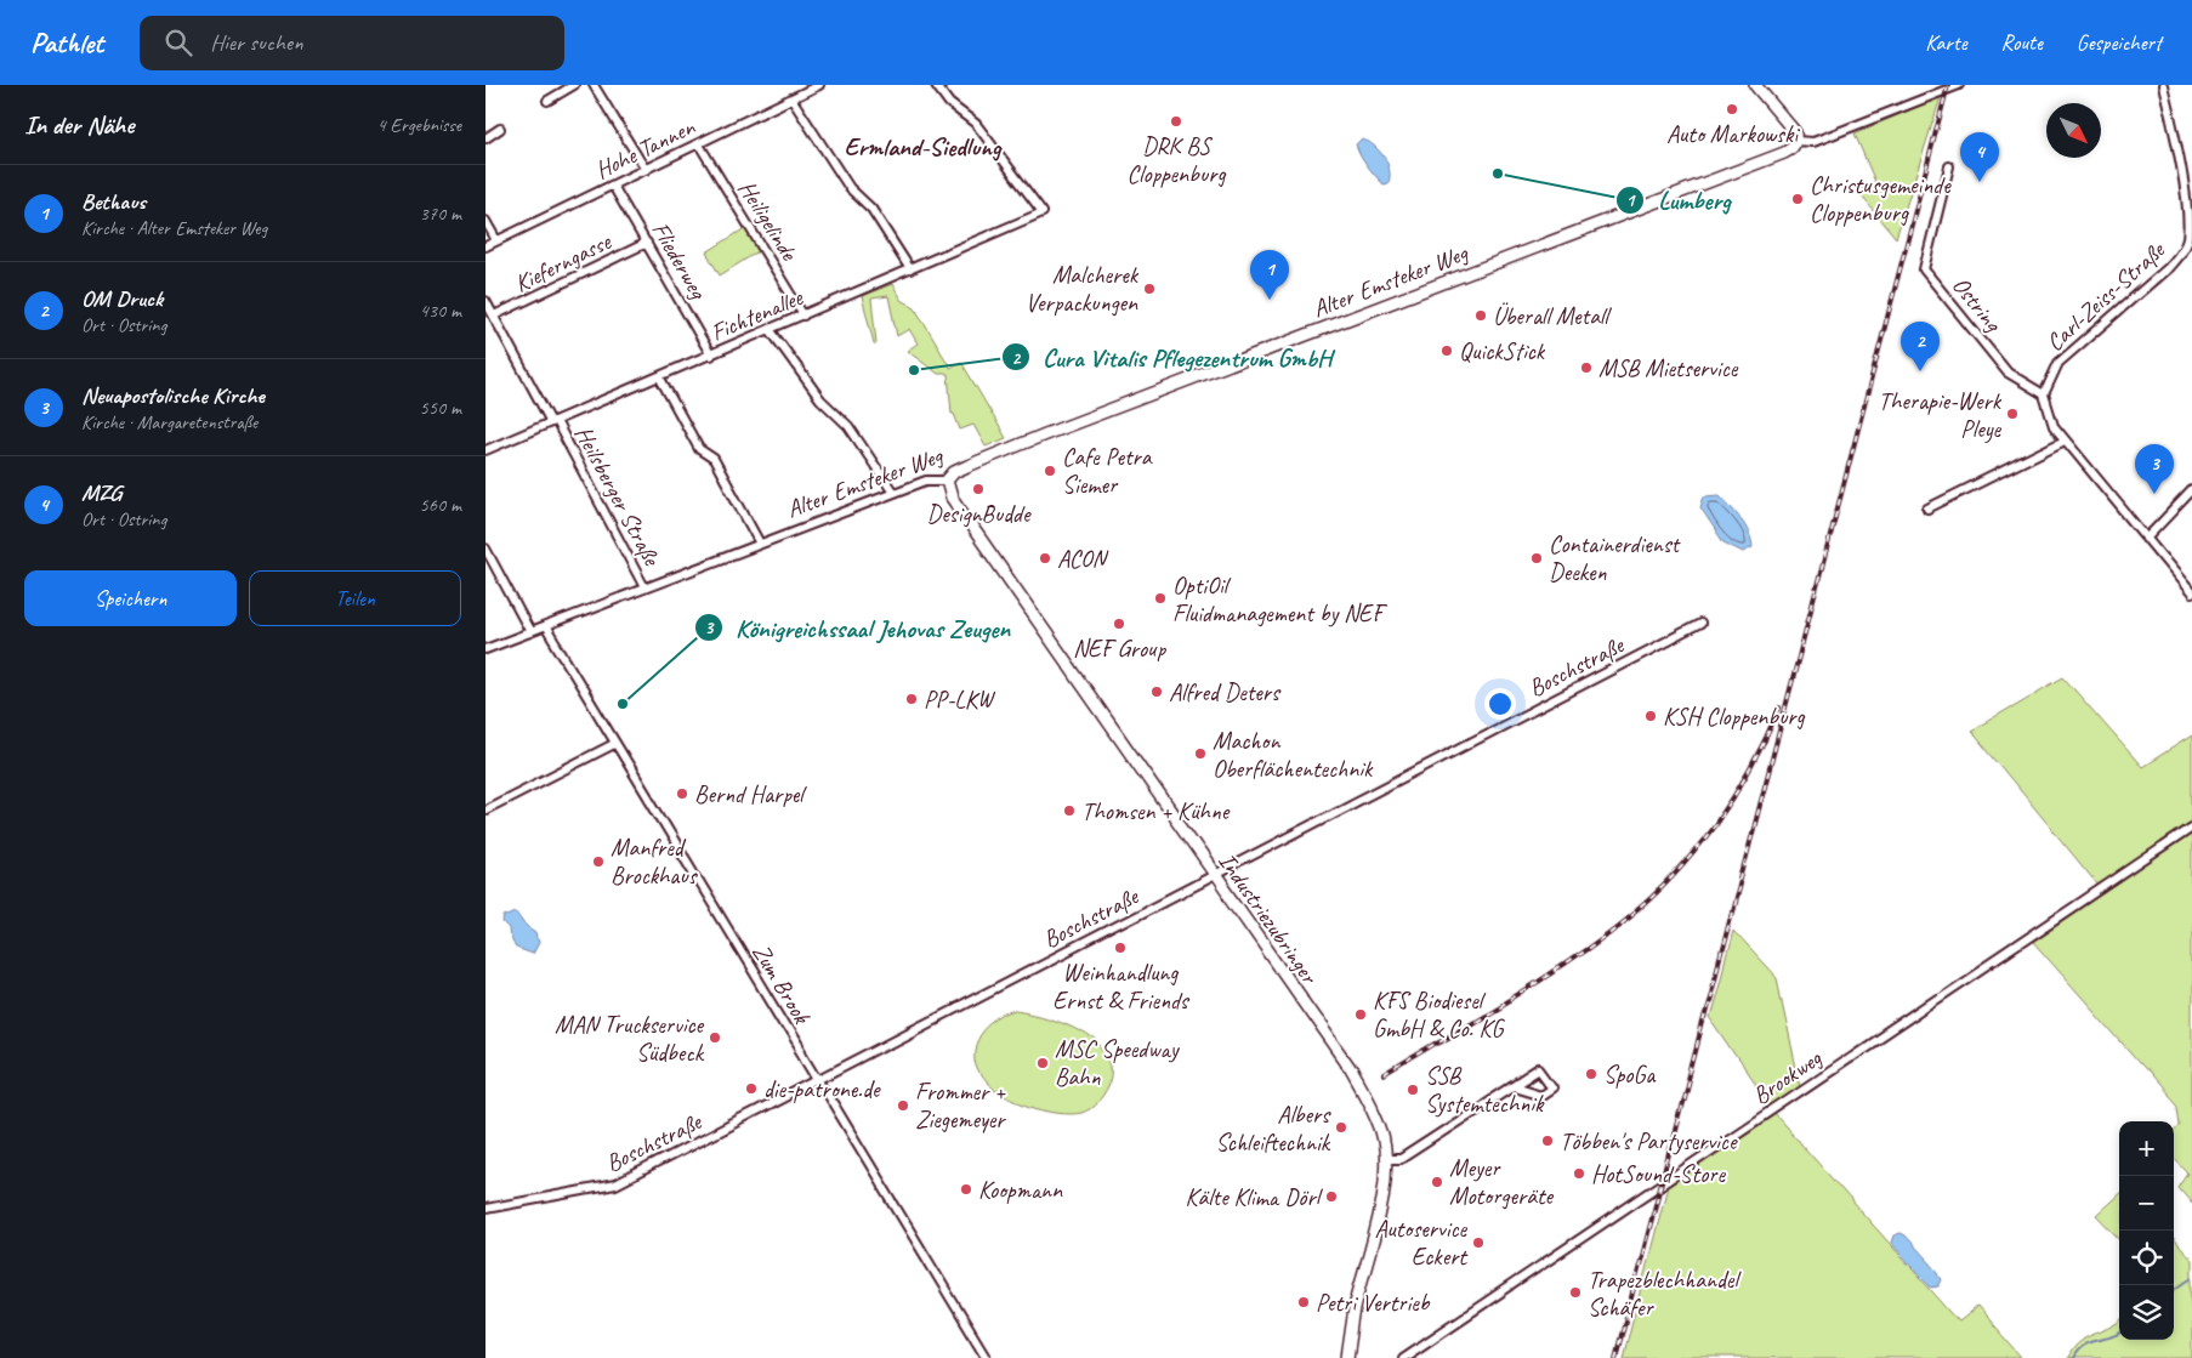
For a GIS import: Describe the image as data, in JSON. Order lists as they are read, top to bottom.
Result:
{
  "streets": {
    "street": [
      "Hohe Tannen",
      "Heiligelinde",
      "Fliederweg",
      "Kieferngasse",
      "Alter Emsteker Weg",
      "Carl-Zeiss-Straße",
      "Ostring",
      "Fichtenallee",
      "Heilsberger Straße",
      "Boschstraße",
      "Industriezubringer",
      "Zum Brook",
      "Brookweg"
    ]
  },
  "crossings": [
    ["Hohe Tannen", "Heiligelinde"],
    ["Hohe Tannen", "Fliederweg"],
    ["Heiligelinde", "Fichtenallee"],
    ["Fliederweg", "Kieferngasse"],
    ["Fliederweg", "Fichtenallee"],
    ["Kieferngasse", "Heilsberger Straße"],
    ["Alter Emsteker Weg", "Heilsberger Straße"],
    ["Alter Emsteker Weg", "Industriezubringer"],
    ["Alter Emsteker Weg", "Zum Brook"],
    ["Carl-Zeiss-Straße", "Ostring"],
    ["Fichtenallee", "Heilsberger Straße"],
    ["Boschstraße", "Industriezubringer"],
    ["Boschstraße", "Zum Brook"]
  ],
  "districts": ["Ermland-Siedlung"],
  "places": [
    "Auto Markowski",
    "DRK BS Cloppenburg",
    "Lumberg",
    "Christusgemeinde Cloppenburg",
    "Malcherek Verpackungen",
    "Überall Metall",
    "QuickStick",
    "MSB Mietservice",
    "Cura Vitalis Pflegezentrum GmbH",
    "Therapie-Werk Pleye",
    "Cafe Petra Siemer",
    "DesignBudde",
    "ACON",
    "Containerdienst Deeken",
    "OptiOil Fluidmanagement by NEF",
    "NEF Group",
    "Alfred Deters",
    "PP-LKW",
    "Königreichssaal Jehovas Zeugen",
    "KSH Cloppenburg",
    "Machon Oberflächentechnik",
    "Bernd Harpel",
    "Thomsen + Kühne",
    "Manfred Brockhaus",
    "Weinhandlung Ernst & Friends",
    "KFS Biodiesel GmbH & Co. KG",
    "MAN Truckservice Südbeck",
    "MSC Speedway Bahn",
    "SpoGa",
    "die-patrone.de",
    "SSB Systemtechnik",
    "Frommer + Ziegemeyer",
    "Albers Schleiftechnik",
    "Többen's Partyservice",
    "HotSound-Store",
    "Meyer Motorgeräte",
    "Koopmann",
    "Kälte Klima Dörl",
    "Autoservice Eckert",
    "Trapezblechhandel Schäfer",
    "Petri Vertrieb"
  ],
  "north": "bottom right",
  "page": {
    "header": "Pathlet",
    "search": "Hier suchen",
    "nav": ["Karte", "Route", "Gespeichert"],
    "heading": ["In der Nähe", "4 Ergebnisse"],
    "pins": [
      "4",
      "1",
      "2",
      "3"
    ],
    "list": [
      {
        "mark": "1",
        "name": "Bethaus",
        "note": "Kirche · Alter Emsteker Weg",
        "value": "370 m"
      },
      {
        "mark": "2",
        "name": "OM Druck",
        "note": "Ort · Ostring",
        "value": "430 m"
      },
      {
        "mark": "3",
        "name": "Neuapostolische Kirche",
        "note": "Kirche · Margaretenstraße",
        "value": "550 m"
      },
      {
        "mark": "4",
        "name": "MZG",
        "note": "Ort · Ostring",
        "value": "560 m"
      }
    ],
    "buttons": ["Speichern", "Teilen"],
    "map_buttons": ["+", "−"]
  }
}
